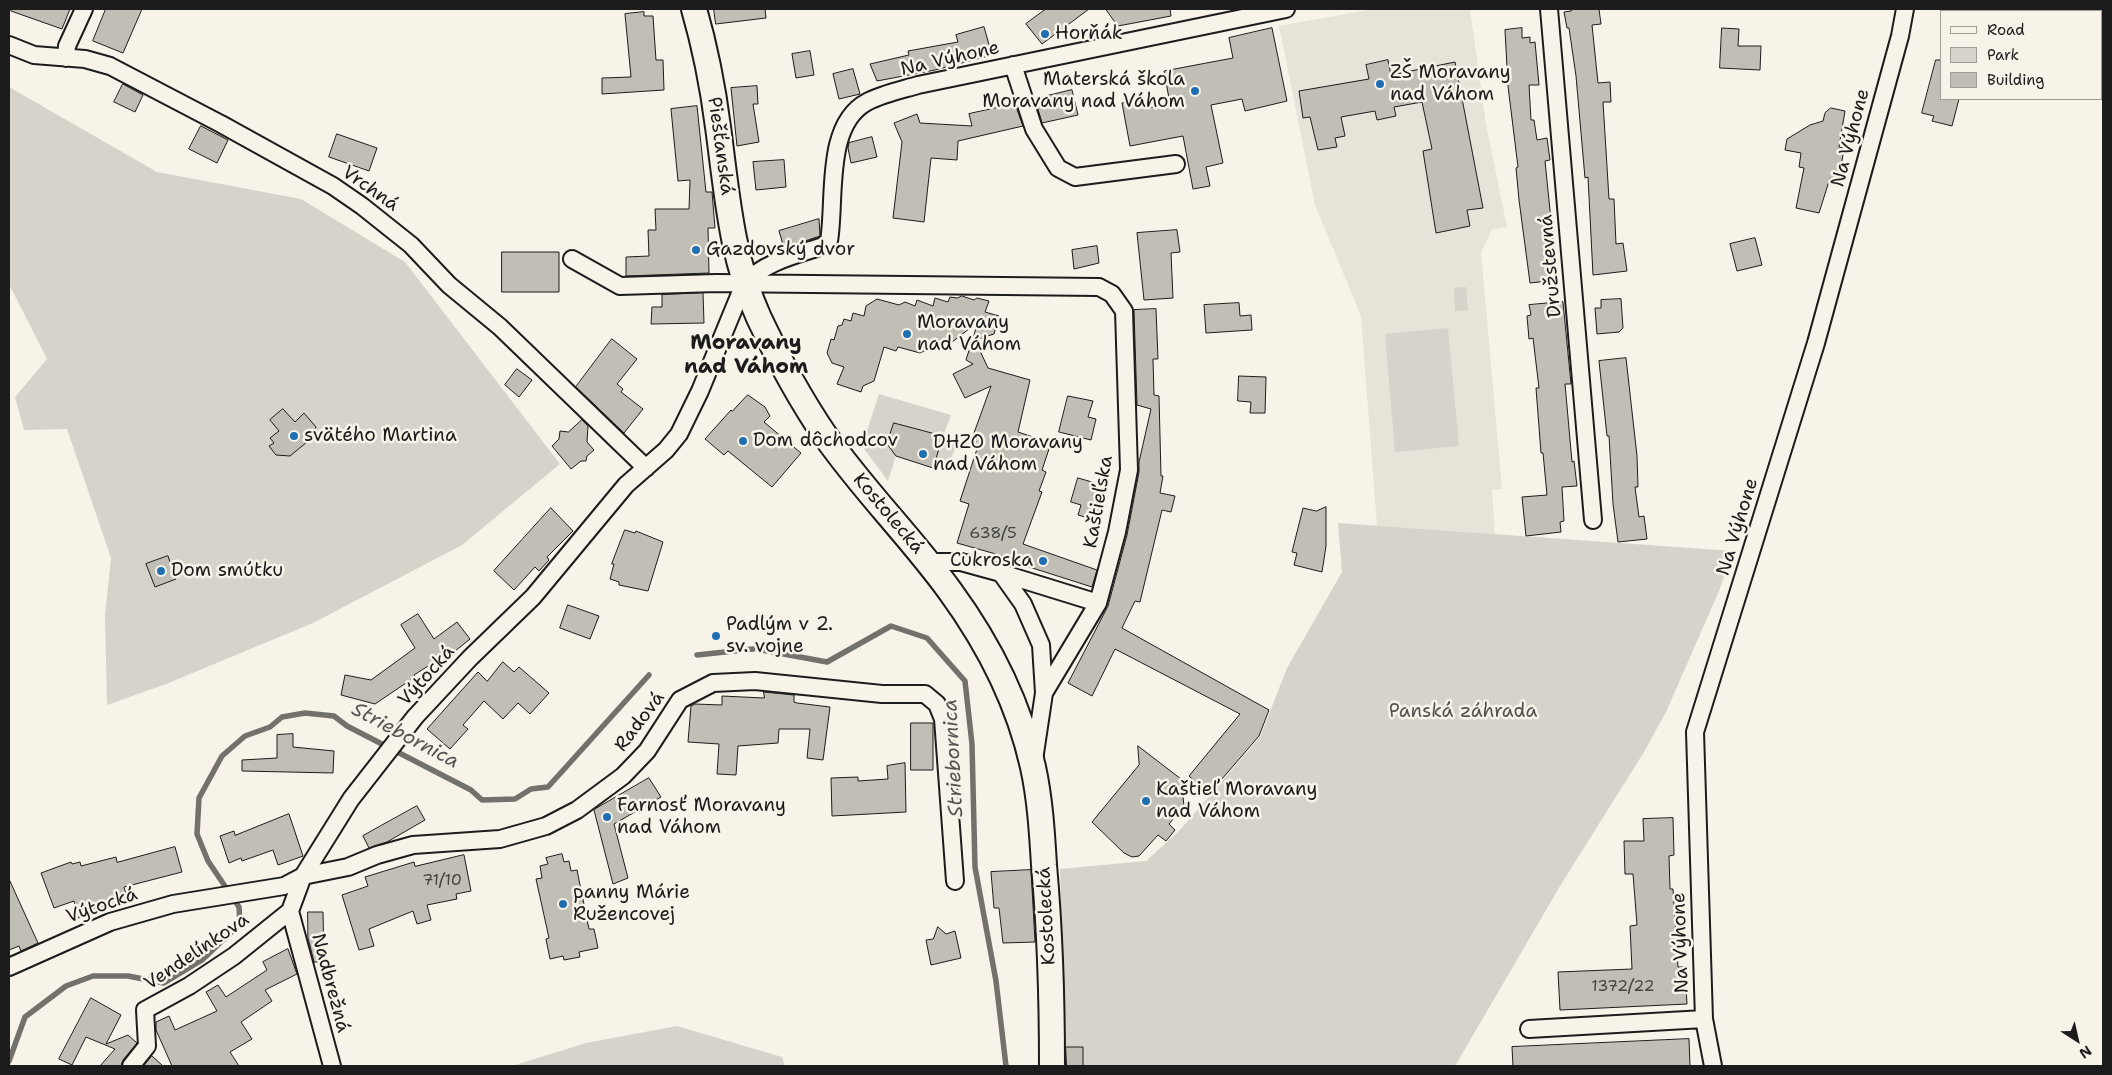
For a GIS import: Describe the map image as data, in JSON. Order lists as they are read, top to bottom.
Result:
{
  "streets": {
    "main road": ["Piešťanská", "Kostolecká"],
    "street": [
      "Na Výhone",
      "Vrchná",
      "Družstevná",
      "Kaštieľska",
      "Výtocká",
      "Radová",
      "Vendelínkova",
      "Nadbrežná"
    ]
  },
  "crossings": [
    ["Na Výhone", "Piešťanská"],
    ["Na Výhone", "Kaštieľska"],
    ["Na Výhone", "Kostolecká"],
    ["Na Výhone", "Výtocká"],
    ["Piešťanská", "Kaštieľska"],
    ["Piešťanská", "Kostolecká"],
    ["Piešťanská", "Výtocká"],
    ["Vrchná", "Výtocká"],
    ["Kaštieľska", "Kostolecká"],
    ["Kaštieľska", "Výtocká"],
    ["Kostolecká", "Výtocká"],
    ["Výtocká", "Radová"],
    ["Vendelínkova", "Nadbrežná"]
  ],
  "districts": ["Moravany nad Váhom"],
  "water": ["Striebornica"],
  "parks": ["Panská záhrada"],
  "places": [
    "Horňák",
    "ZŠ Moravany nad Váhom",
    "Materská škola Moravany nad Váhom",
    "Gazdovský dvor",
    "Moravany nad Váhom",
    "svätého Martina",
    "Dom dôchodcov",
    "DHZO Moravany nad Váhom",
    "Cukroska",
    "Dom smútku",
    "Padlým v 2. sv. vojne",
    "Kaštieľ Moravany nad Váhom",
    "Farnosť Moravany nad Váhom",
    "panny Márie Ružencovej"
  ],
  "house_numbers": ["638/5", "71/10", "1372/22"],
  "legend": ["Road", "Park", "Building"],
  "north": "bottom right"
}
